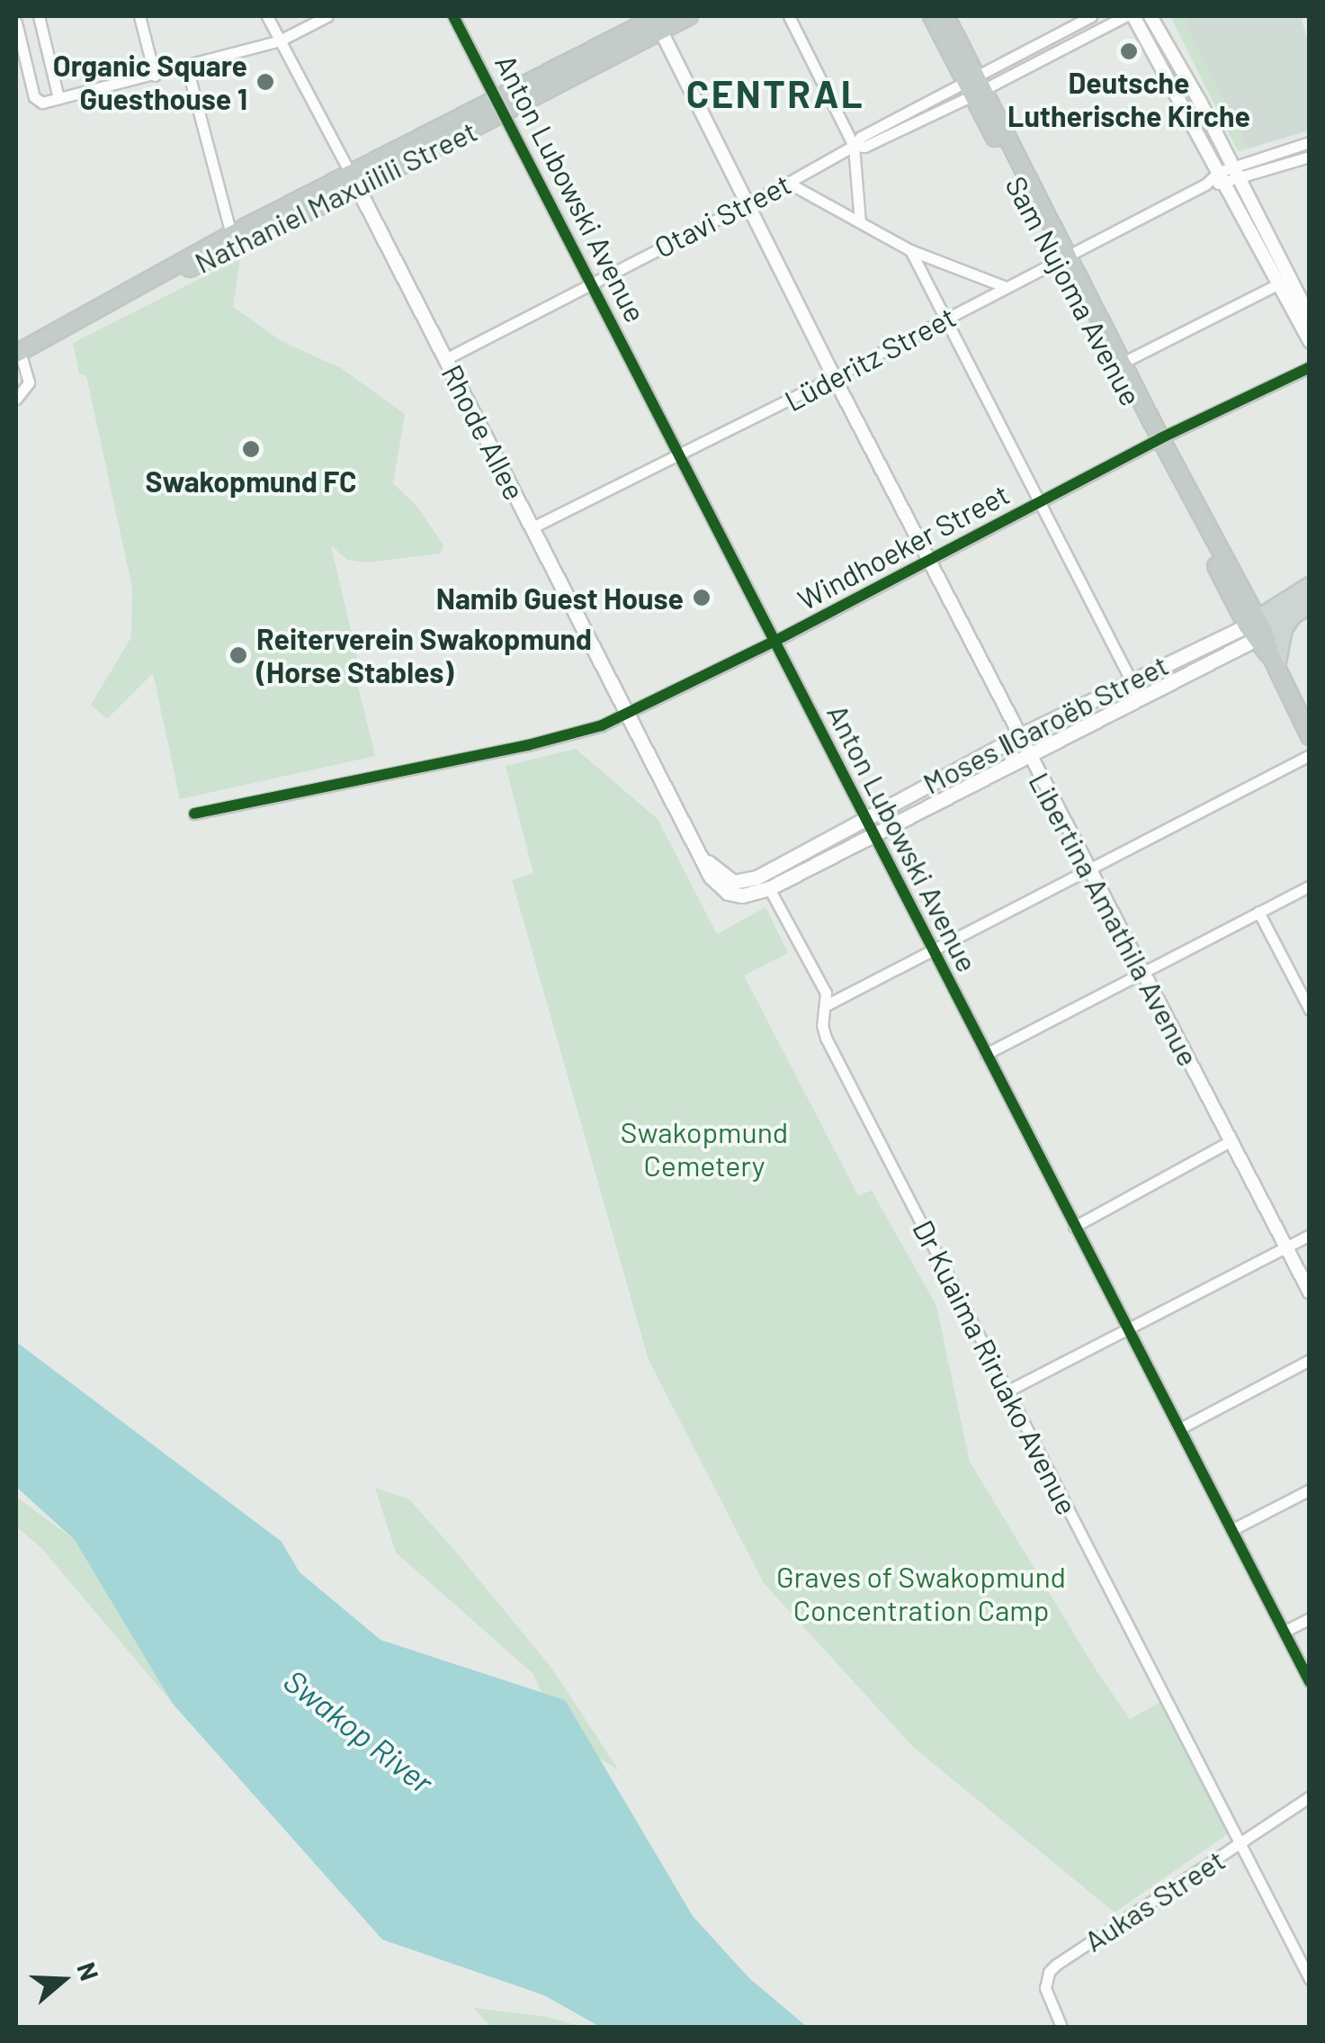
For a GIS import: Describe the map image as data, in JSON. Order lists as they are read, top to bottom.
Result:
{
  "streets": {
    "highway": ["Nathaniel Maxuilili Street", "Sam Nujoma Avenue"],
    "main road": ["Rhode Allee", "Moses ǁGaroëb Street"],
    "street": [
      "Anton Lubowski Avenue",
      "Otavi Street",
      "Lüderitz Street",
      "Windhoeker Street",
      "Libertina Amathila Avenue",
      "Dr Kuaima Riruako Avenue",
      "Aukas Street"
    ]
  },
  "crossings": [
    ["Anton Lubowski Avenue", "Nathaniel Maxuilili Street"],
    ["Anton Lubowski Avenue", "Otavi Street"],
    ["Anton Lubowski Avenue", "Lüderitz Street"],
    ["Anton Lubowski Avenue", "Windhoeker Street"],
    ["Anton Lubowski Avenue", "Moses ǁGaroëb Street"],
    ["Nathaniel Maxuilili Street", "Rhode Allee"],
    ["Nathaniel Maxuilili Street", "Libertina Amathila Avenue"],
    ["Otavi Street", "Sam Nujoma Avenue"],
    ["Otavi Street", "Rhode Allee"],
    ["Otavi Street", "Libertina Amathila Avenue"],
    ["Sam Nujoma Avenue", "Lüderitz Street"],
    ["Sam Nujoma Avenue", "Windhoeker Street"],
    ["Sam Nujoma Avenue", "Moses ǁGaroëb Street"],
    ["Lüderitz Street", "Rhode Allee"],
    ["Lüderitz Street", "Libertina Amathila Avenue"],
    ["Rhode Allee", "Windhoeker Street"],
    ["Rhode Allee", "Moses ǁGaroëb Street"],
    ["Windhoeker Street", "Libertina Amathila Avenue"],
    ["Moses ǁGaroëb Street", "Libertina Amathila Avenue"],
    ["Moses ǁGaroëb Street", "Dr Kuaima Riruako Avenue"],
    ["Dr Kuaima Riruako Avenue", "Aukas Street"]
  ],
  "districts": ["CENTRAL"],
  "water": ["Swakop River"],
  "parks": ["Swakopmund Cemetery", "Graves of Swakopmund Concentration Camp"],
  "places": [
    "Deutsche Lutherische Kirche",
    "Organic Square Guesthouse 1",
    "Swakopmund FC",
    "Namib Guest House",
    "Reiterverein Swakopmund (Horse Stables)"
  ],
  "north": "right"
}
